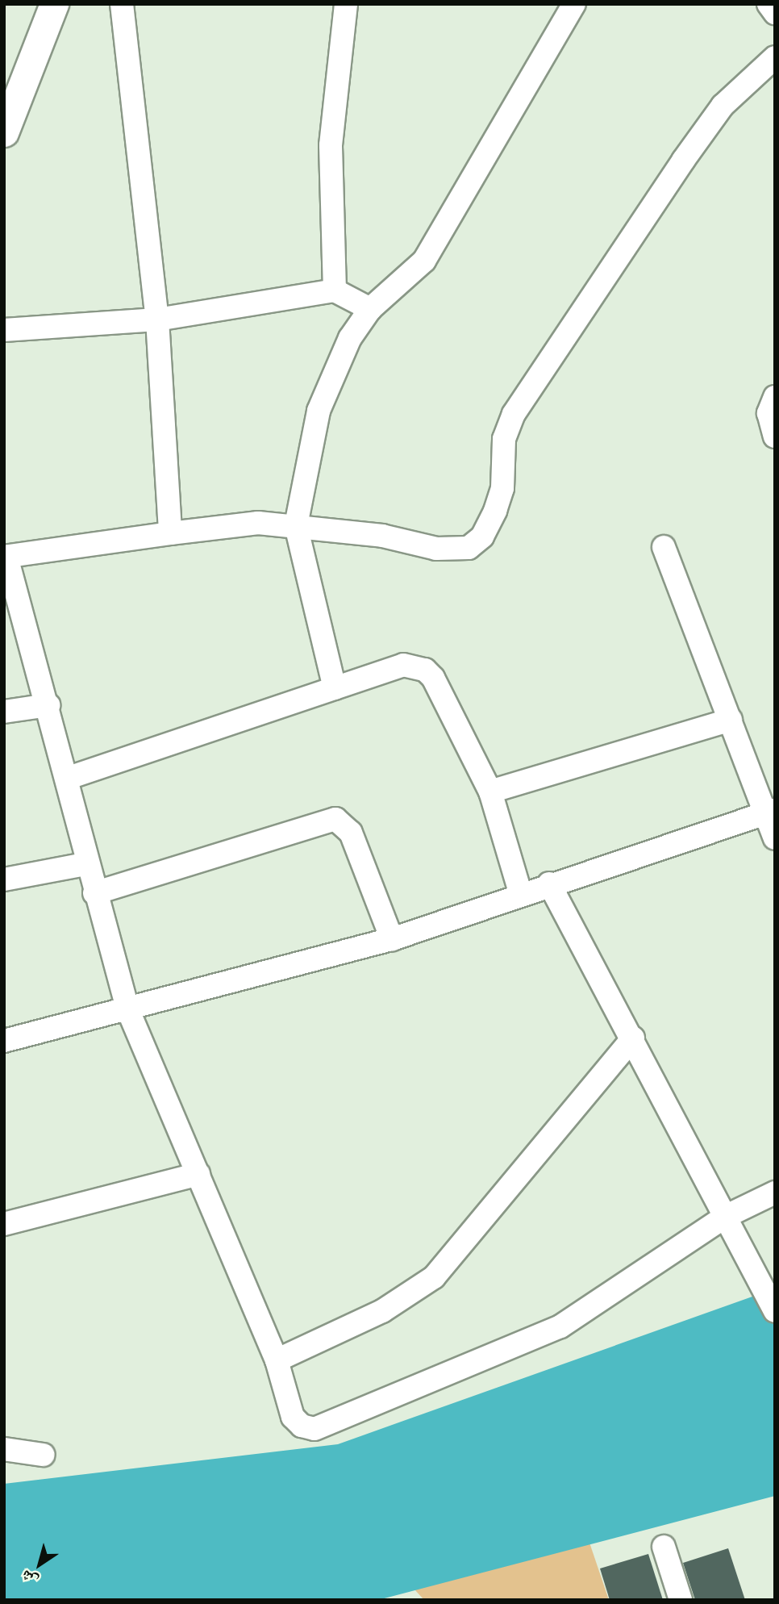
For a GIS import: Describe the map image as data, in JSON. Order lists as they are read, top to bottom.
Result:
{
  "north": "bottom left"
}
